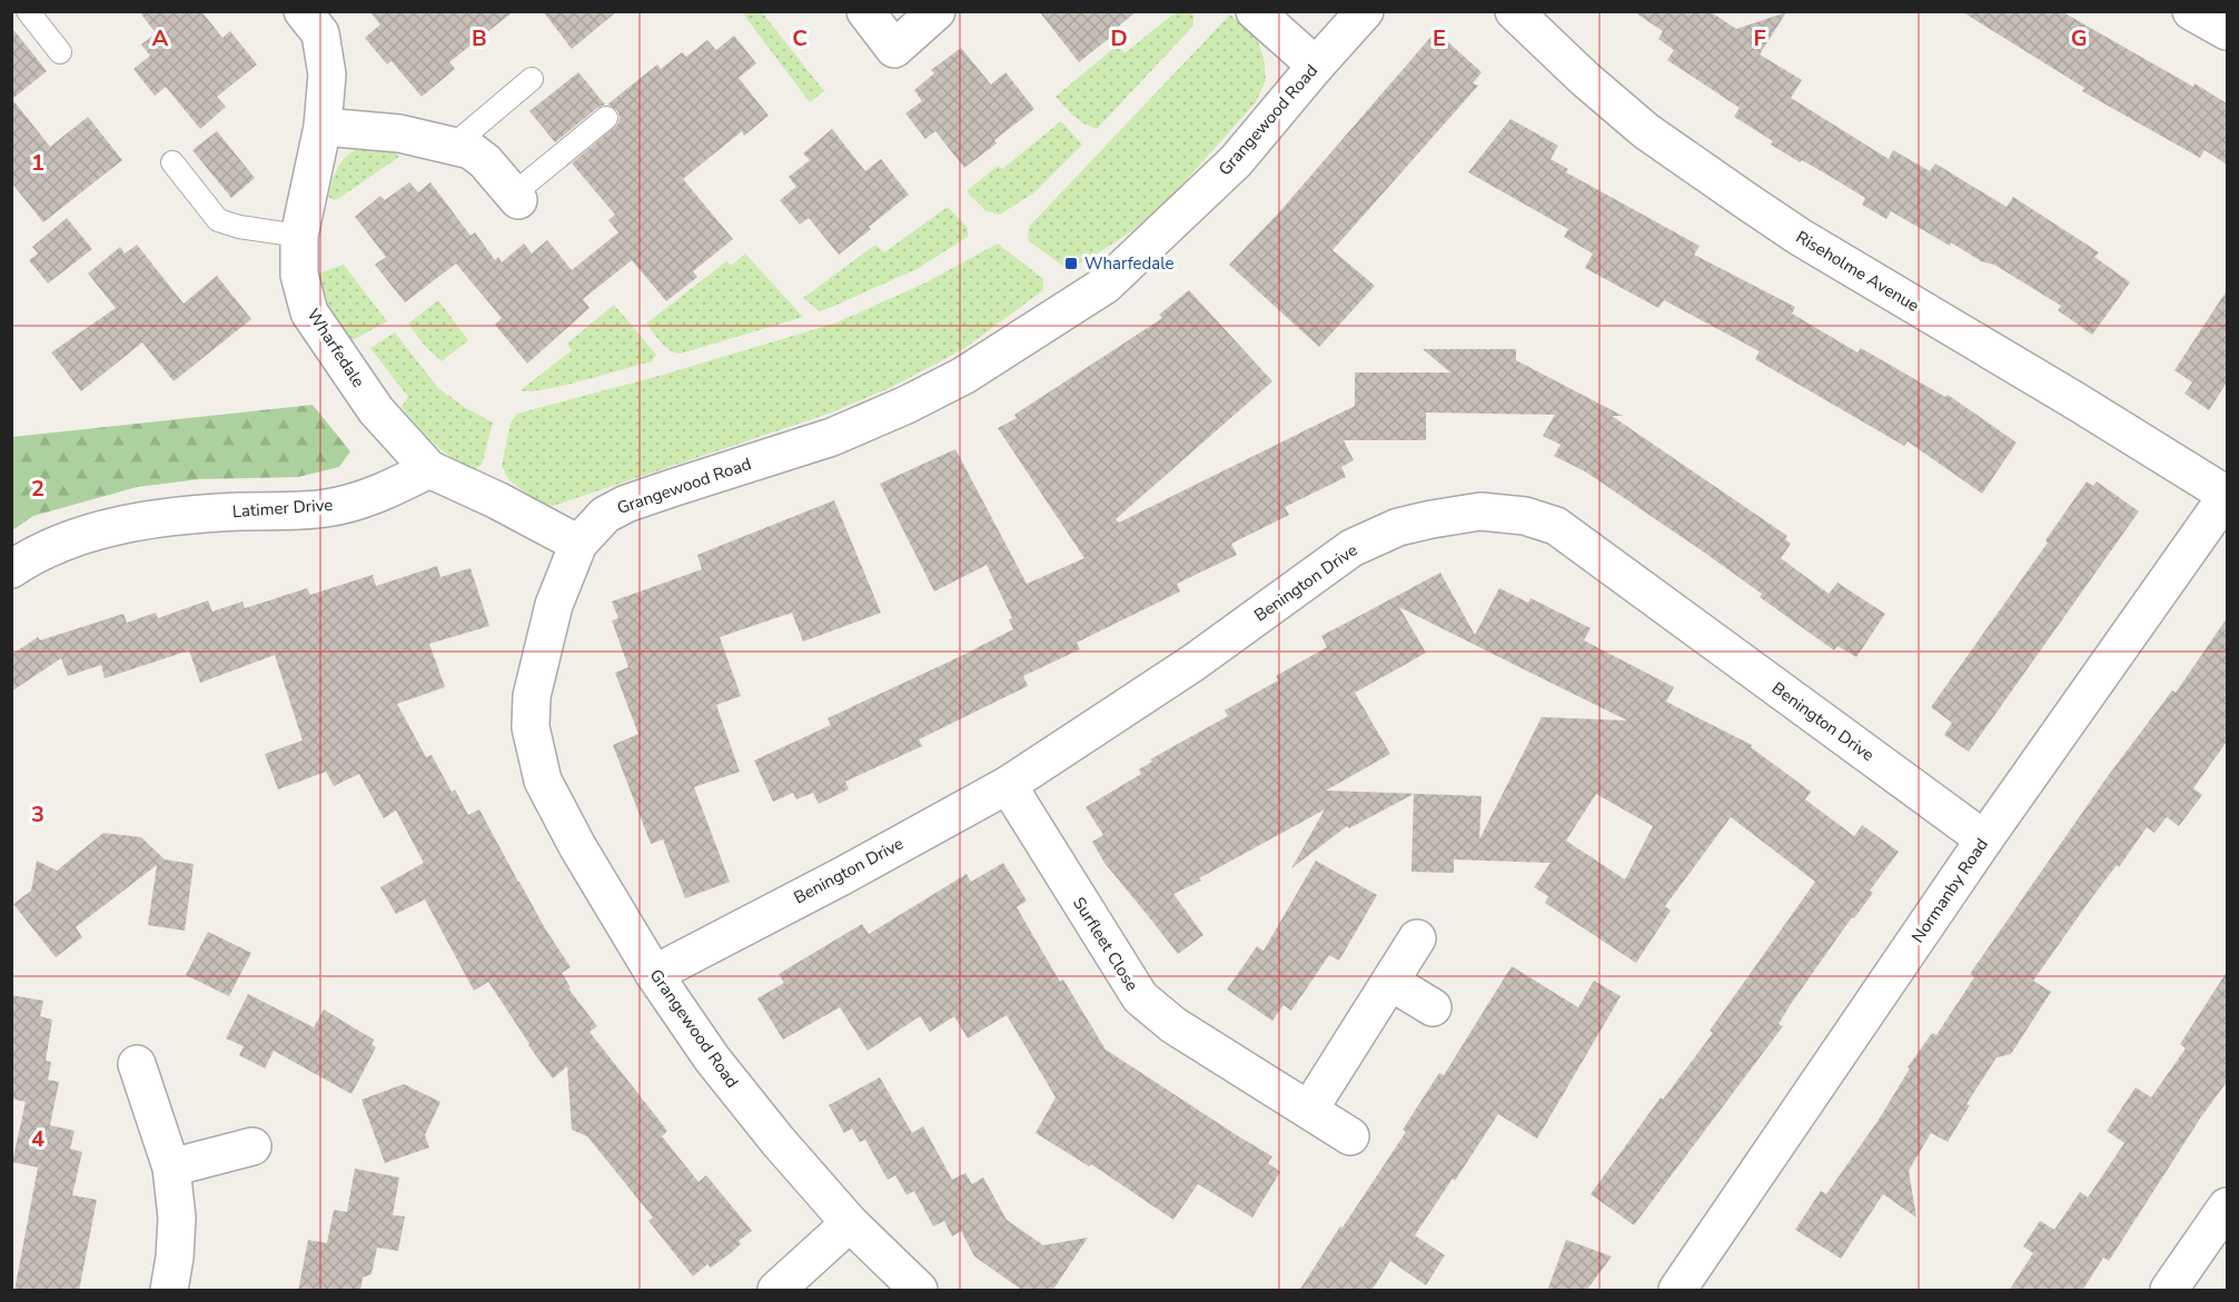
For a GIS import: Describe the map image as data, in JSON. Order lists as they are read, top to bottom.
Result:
{
  "streets": {
    "street": [
      "Grangewood Road",
      "Riseholme Avenue",
      "Wharfedale",
      "Latimer Drive",
      "Benington Drive",
      "Normanby Road",
      "Surfleet Close"
    ]
  },
  "crossings": [
    ["Grangewood Road", "Benington Drive"],
    ["Riseholme Avenue", "Normanby Road"],
    ["Wharfedale", "Latimer Drive"],
    ["Benington Drive", "Normanby Road"],
    ["Benington Drive", "Surfleet Close"]
  ],
  "places": {
    "transit": ["Wharfedale"]
  },
  "grid": {
    "columns": [
      "A",
      "B",
      "C",
      "D",
      "E",
      "F",
      "G"
    ],
    "rows": [
      "1",
      "2",
      "3",
      "4"
    ]
  }
}
